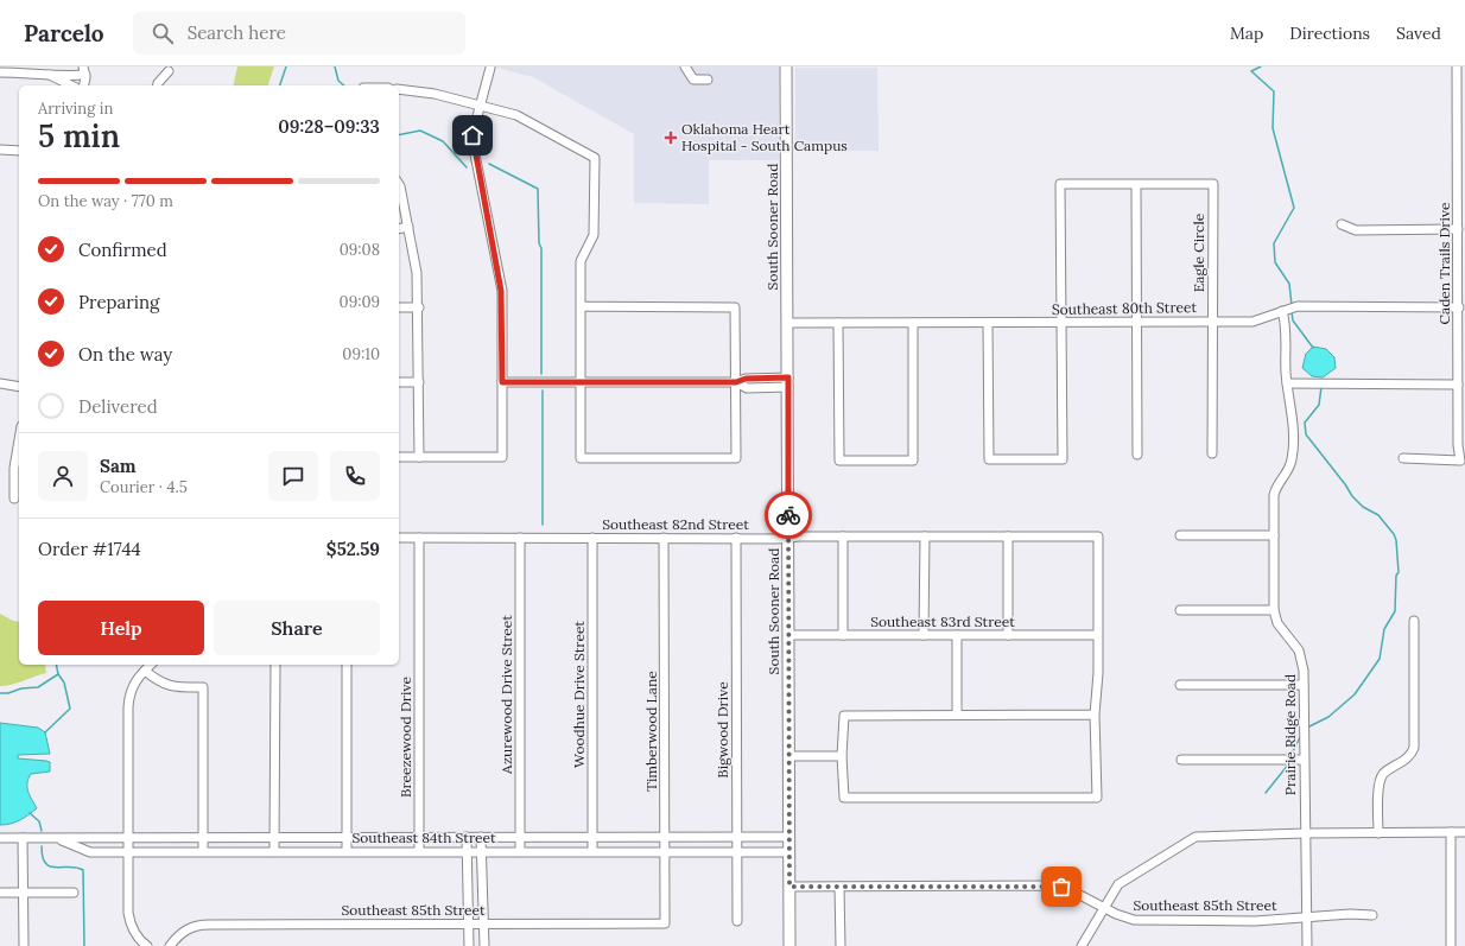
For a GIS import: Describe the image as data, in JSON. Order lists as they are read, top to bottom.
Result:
{
  "streets": {
    "main road": ["South Sooner Road"],
    "street": [
      "Eagle Circle",
      "Caden Trails Drive",
      "Southeast 80th Street",
      "Southeast 82nd Street",
      "Southeast 83rd Street",
      "Azurewood Drive Street",
      "Woodhue Drive Street",
      "Bigwood Drive",
      "Timberwood Lane",
      "Prairie Ridge Road",
      "Breezewood Drive",
      "Southeast 84th Street",
      "Southeast 85th Street"
    ]
  },
  "crossings": [
    ["South Sooner Road", "Southeast 80th Street"],
    ["South Sooner Road", "Southeast 82nd Street"],
    ["South Sooner Road", "Southeast 83rd Street"],
    ["South Sooner Road", "Southeast 84th Street"],
    ["South Sooner Road", "Southeast 85th Street"],
    ["Eagle Circle", "Southeast 80th Street"],
    ["Caden Trails Drive", "Southeast 80th Street"],
    ["Southeast 80th Street", "Prairie Ridge Road"],
    ["Southeast 82nd Street", "Southeast 83rd Street"],
    ["Southeast 82nd Street", "Azurewood Drive Street"],
    ["Southeast 82nd Street", "Woodhue Drive Street"],
    ["Southeast 82nd Street", "Bigwood Drive"],
    ["Southeast 82nd Street", "Timberwood Lane"],
    ["Southeast 82nd Street", "Breezewood Drive"],
    ["Azurewood Drive Street", "Southeast 84th Street"],
    ["Woodhue Drive Street", "Southeast 84th Street"],
    ["Bigwood Drive", "Southeast 84th Street"],
    ["Timberwood Lane", "Southeast 84th Street"],
    ["Timberwood Lane", "Southeast 85th Street"],
    ["Prairie Ridge Road", "Southeast 85th Street"],
    ["Breezewood Drive", "Southeast 84th Street"]
  ],
  "places": {
    "health": ["Oklahoma Heart Hospital - South Campus"]
  },
  "page": {
    "header": "Parcelo",
    "search": "Search here",
    "nav": ["Map", "Directions", "Saved"],
    "heading": ["5 min", "Arriving in", "09:28–09:33"],
    "panel": [
      "Sam",
      "Courier · 4.5",
      "Order #1744",
      "$52.59"
    ],
    "bar": "On the way · 770 m",
    "list": [
      ["Confirmed", "09:08"],
      ["Preparing", "09:09"],
      ["On the way", "09:10"],
      "Delivered"
    ],
    "buttons": ["Help", "Share"]
  }
}
